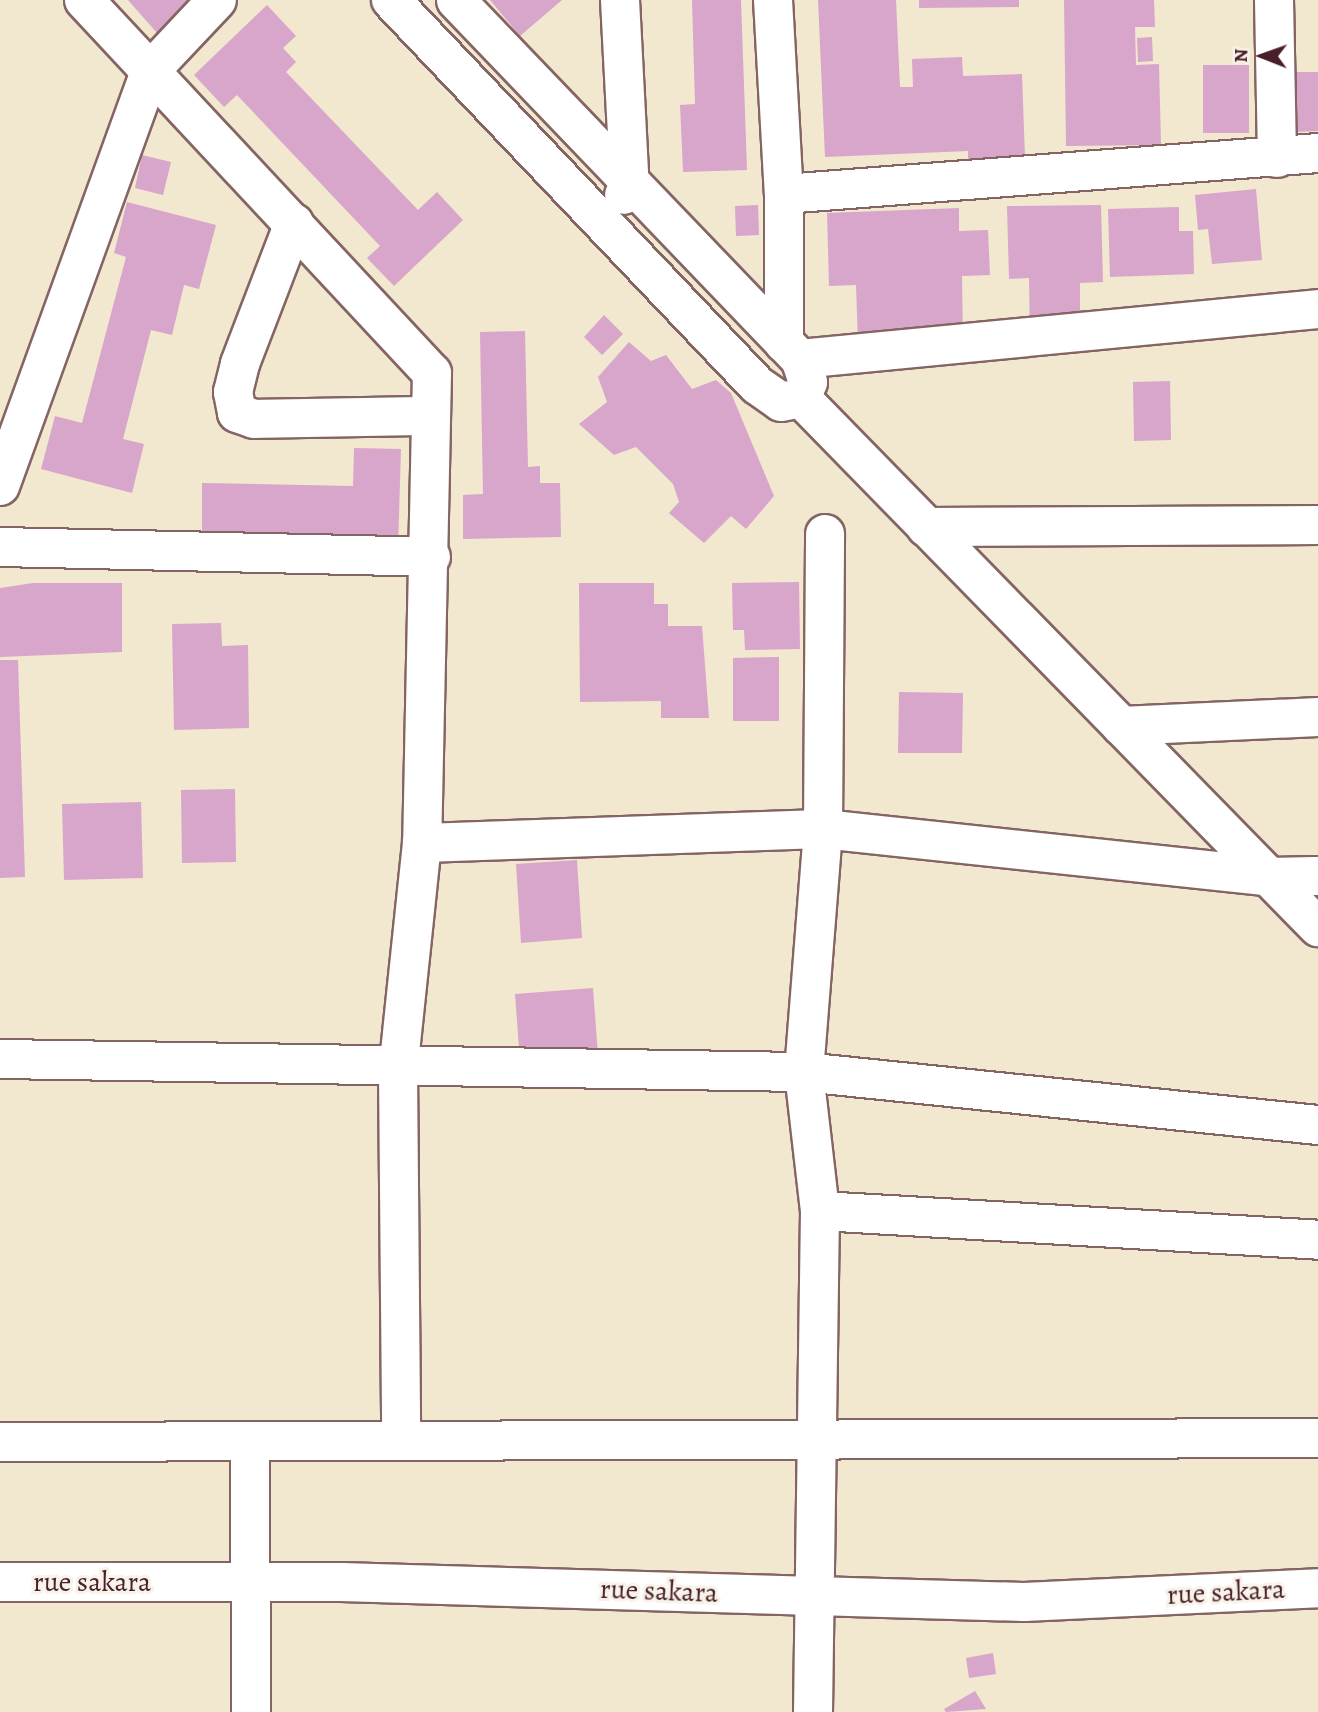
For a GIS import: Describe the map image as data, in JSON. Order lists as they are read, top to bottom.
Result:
{
  "streets": {
    "street": ["rue sakara"]
  },
  "north": "left"
}
